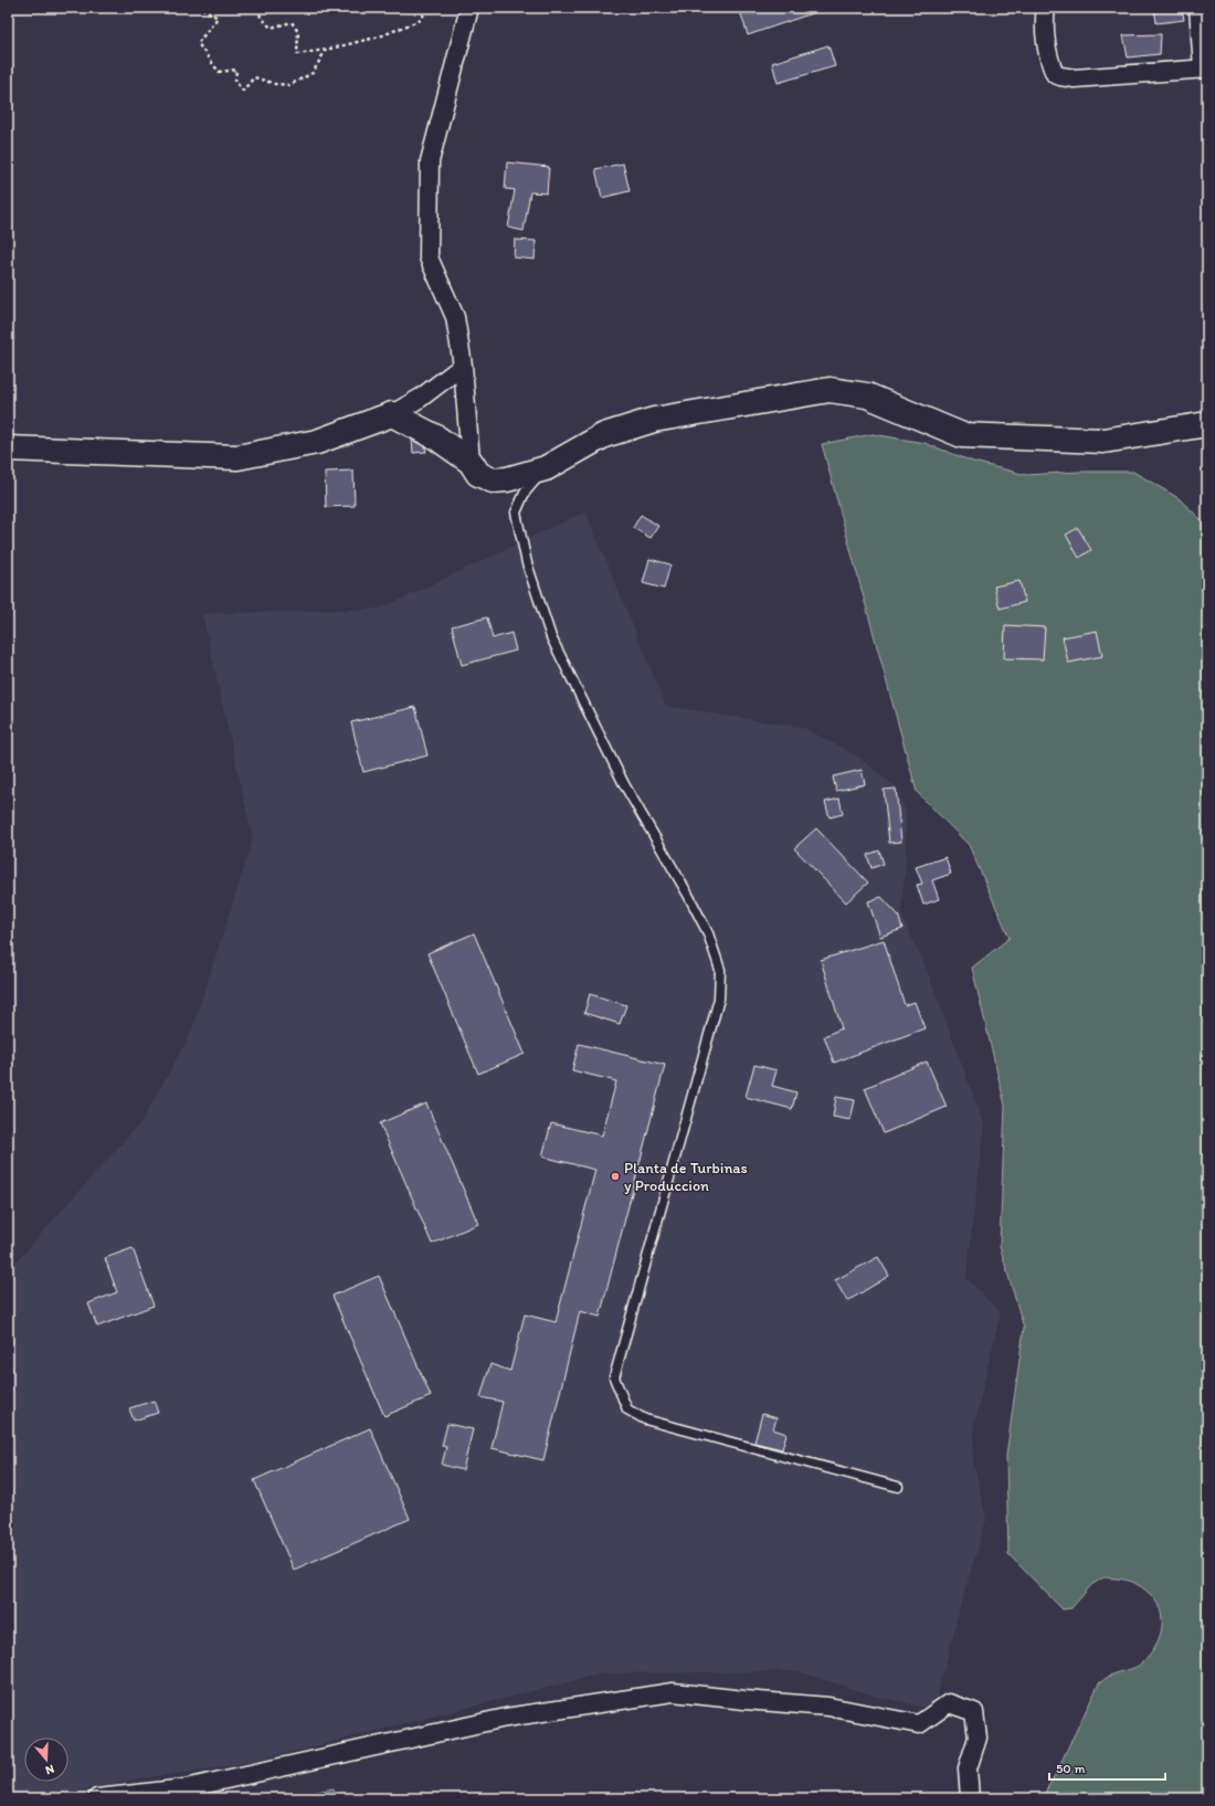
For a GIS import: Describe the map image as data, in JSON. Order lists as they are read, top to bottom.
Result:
{
  "places": ["Planta de Turbinas y Produccion"],
  "scale_bar": "50 m",
  "north": "bottom"
}
